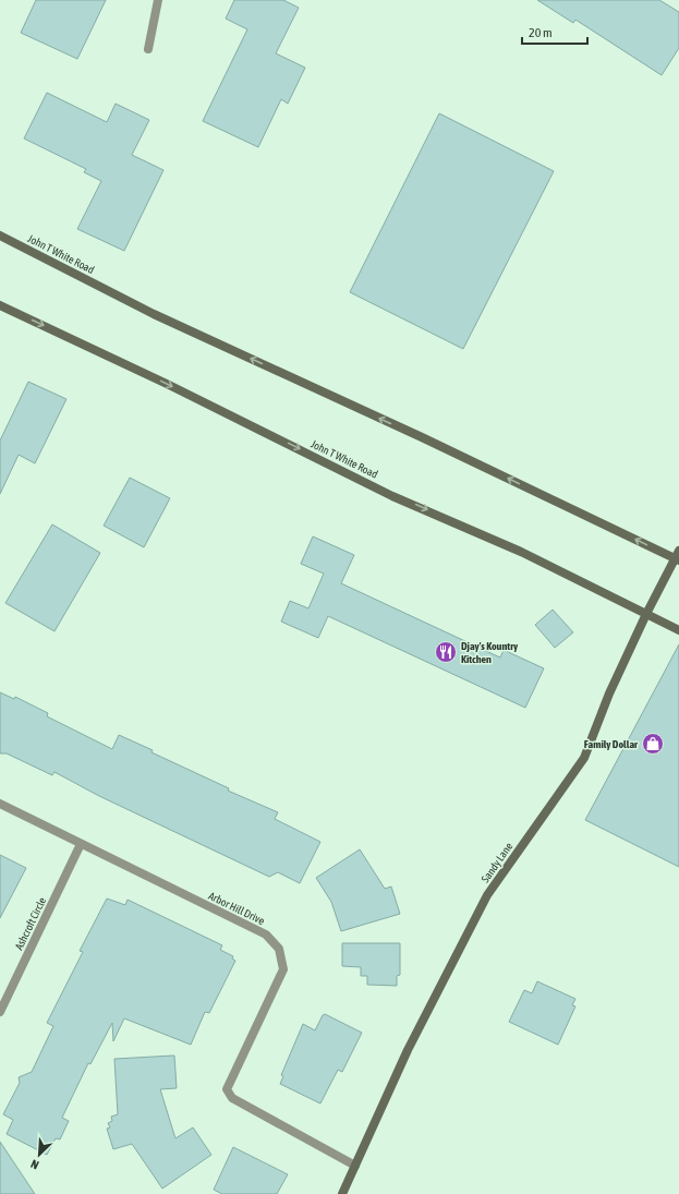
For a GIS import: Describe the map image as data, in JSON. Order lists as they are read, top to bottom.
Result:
{
  "streets": {
    "main road": ["John T White Road", "Sandy Lane"],
    "street": ["Arbor Hill Drive", "Ashcroft Circle"]
  },
  "crossings": [
    ["John T White Road", "Sandy Lane"],
    ["Sandy Lane", "Arbor Hill Drive"],
    ["Arbor Hill Drive", "Ashcroft Circle"]
  ],
  "places": {
    "restaurant": ["Djay's Kountry Kitchen"],
    "shop": ["Family Dollar"]
  },
  "scale_bar": "20 m",
  "north": "bottom left"
}
